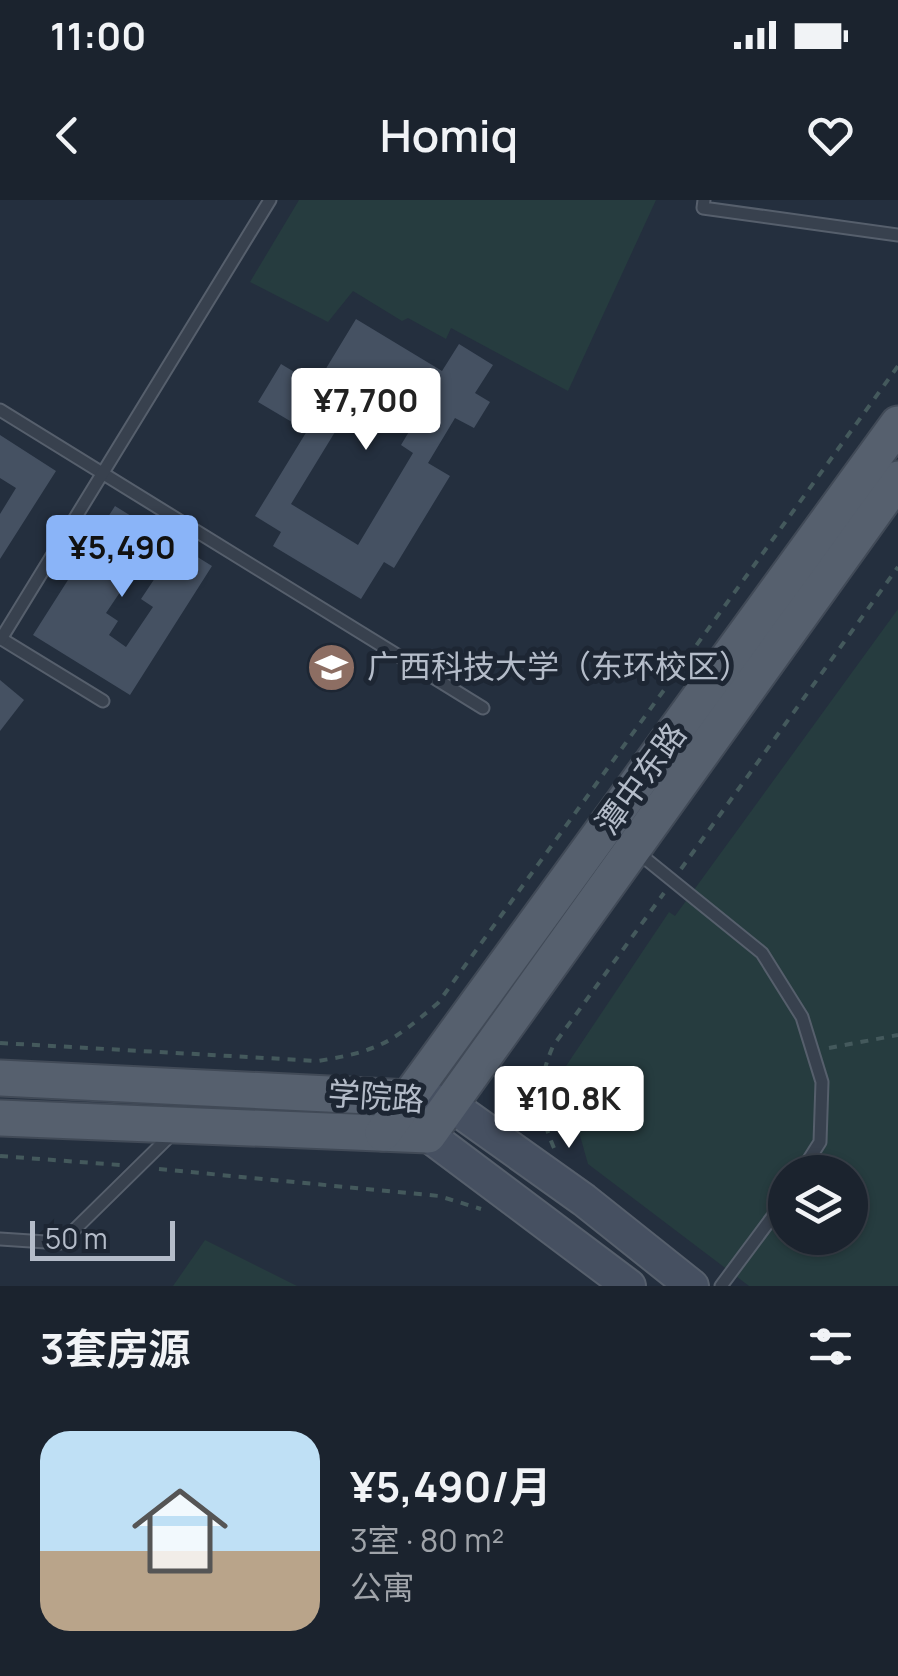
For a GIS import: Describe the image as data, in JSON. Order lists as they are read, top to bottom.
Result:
{
  "streets": {
    "main road": ["潭中东路", "学院路"]
  },
  "crossings": [
    ["潭中东路", "学院路"]
  ],
  "places": {
    "school or university": ["广西科技大学（东环校区）"]
  },
  "scale_bar": "50 m",
  "page": {
    "status": "11:00",
    "header": "Homiq",
    "price": ["¥7,700", "¥5,490", "¥10.8K"],
    "scale": "50 m",
    "heading": "3套房源",
    "list": [
      {
        "name": "¥5,490/月",
        "note": "3室 · 80 m² · 公寓"
      }
    ]
  }
}
